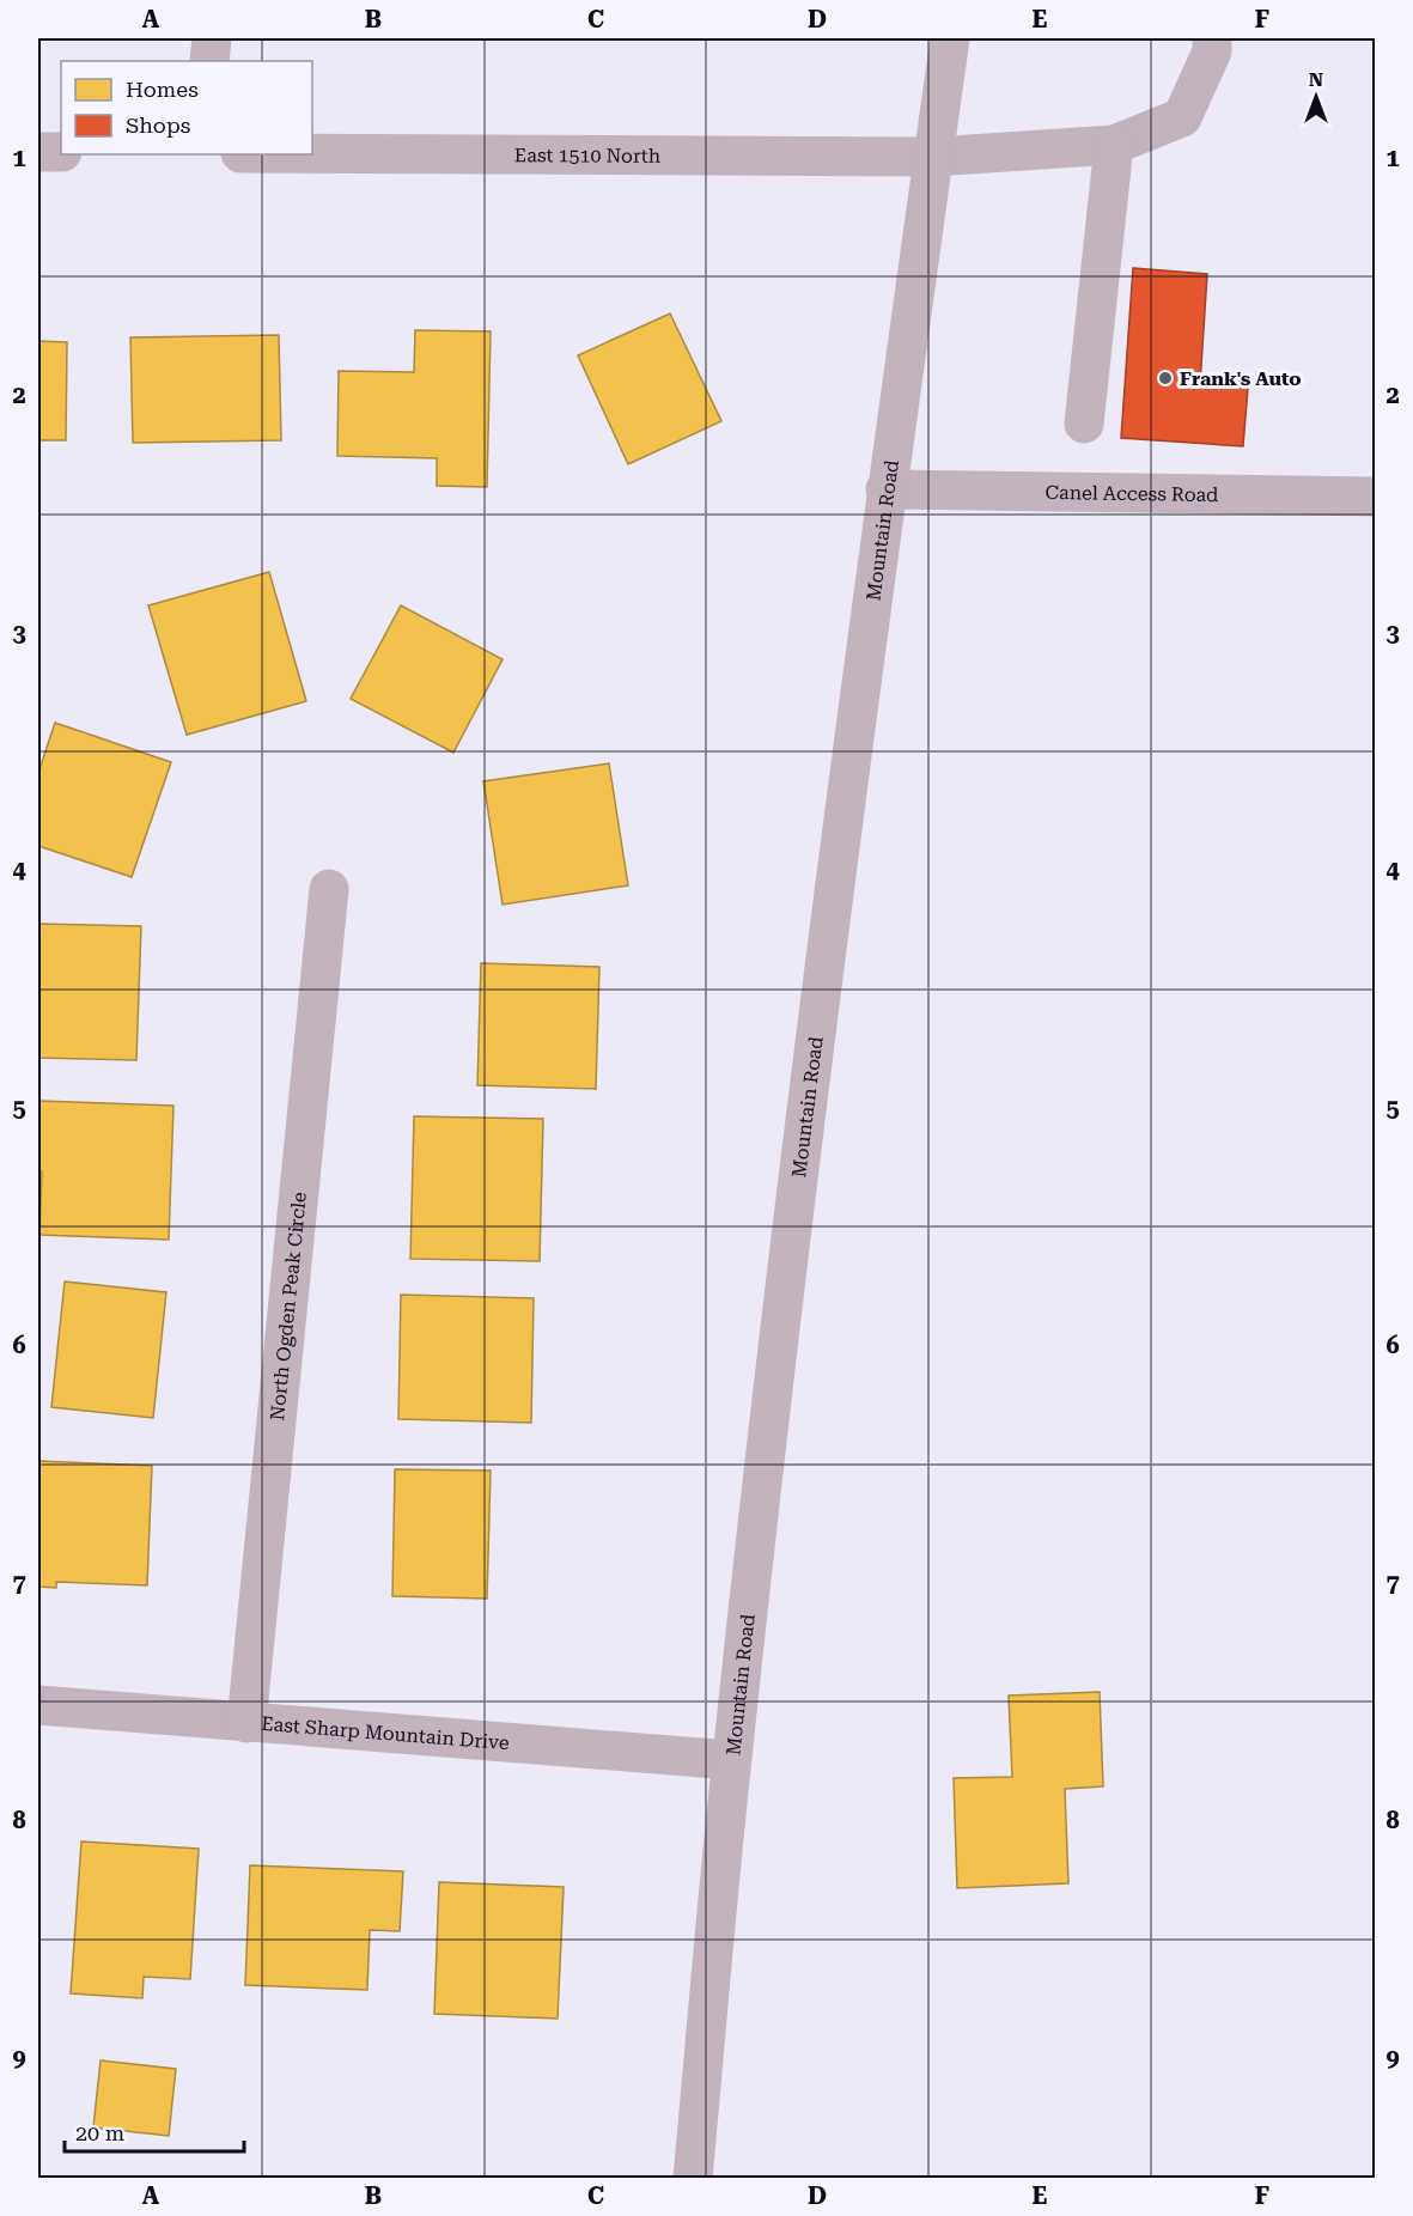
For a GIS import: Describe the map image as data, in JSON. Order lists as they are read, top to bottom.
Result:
{
  "streets": {
    "street": [
      "East 1510 North",
      "Canel Access Road",
      "Mountain Road",
      "North Ogden Peak Circle",
      "East Sharp Mountain Drive"
    ]
  },
  "crossings": [
    ["East 1510 North", "Mountain Road"],
    ["Canel Access Road", "Mountain Road"],
    ["Mountain Road", "East Sharp Mountain Drive"],
    ["North Ogden Peak Circle", "East Sharp Mountain Drive"]
  ],
  "places": ["Frank's Auto"],
  "legend": ["Homes", "Shops"],
  "scale_bar": "20 m",
  "north": "top",
  "grid": {
    "columns": [
      "A",
      "B",
      "C",
      "D",
      "E",
      "F"
    ],
    "rows": [
      "1",
      "2",
      "3",
      "4",
      "5",
      "6",
      "7",
      "8",
      "9"
    ]
  }
}
